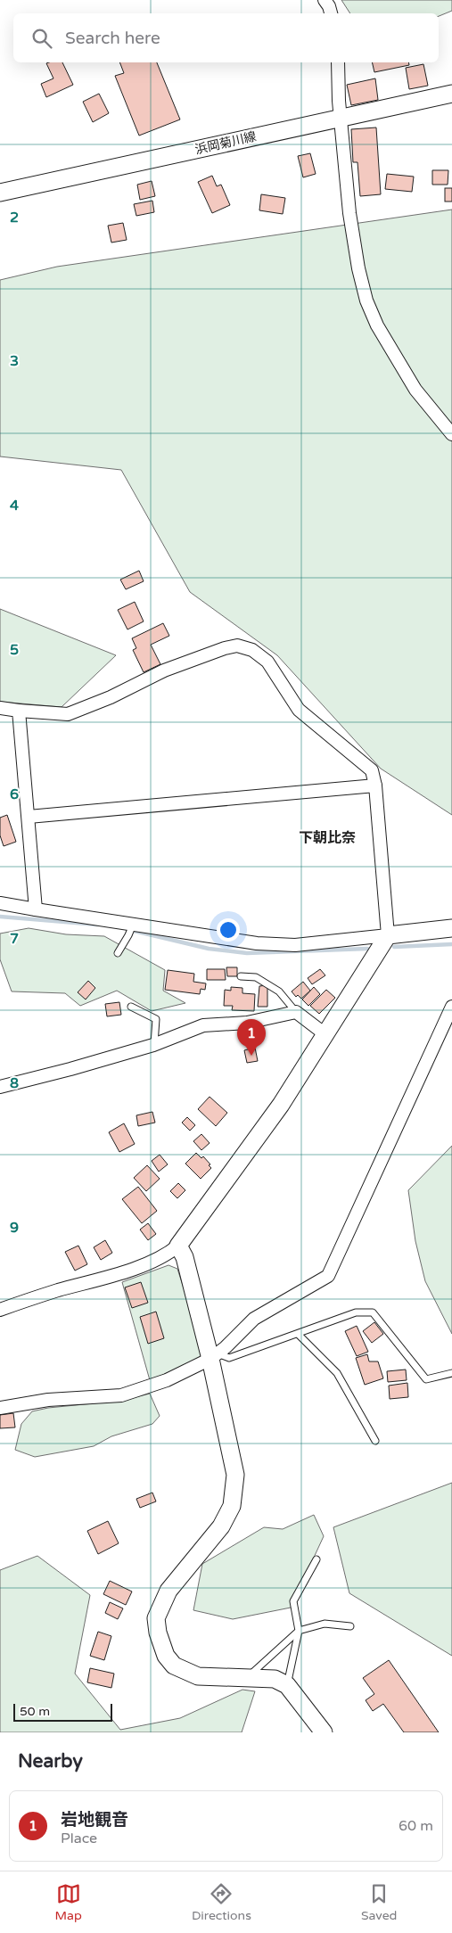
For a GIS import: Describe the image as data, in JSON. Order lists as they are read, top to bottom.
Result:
{
  "streets": {
    "street": ["浜岡菊川線"]
  },
  "districts": ["下朝比奈"],
  "scale_bar": "50 m",
  "page": {
    "search": "Search here",
    "pins": "1",
    "scale": "50 m",
    "heading": "Nearby",
    "list": [
      {
        "mark": "1",
        "name": "岩地観音",
        "note": "Place",
        "value": "60 m"
      }
    ],
    "nav": ["Map", "Directions", "Saved"]
  },
  "grid": {
    "rows": [
      "2",
      "3",
      "4",
      "5",
      "6",
      "7",
      "8",
      "9"
    ]
  }
}
